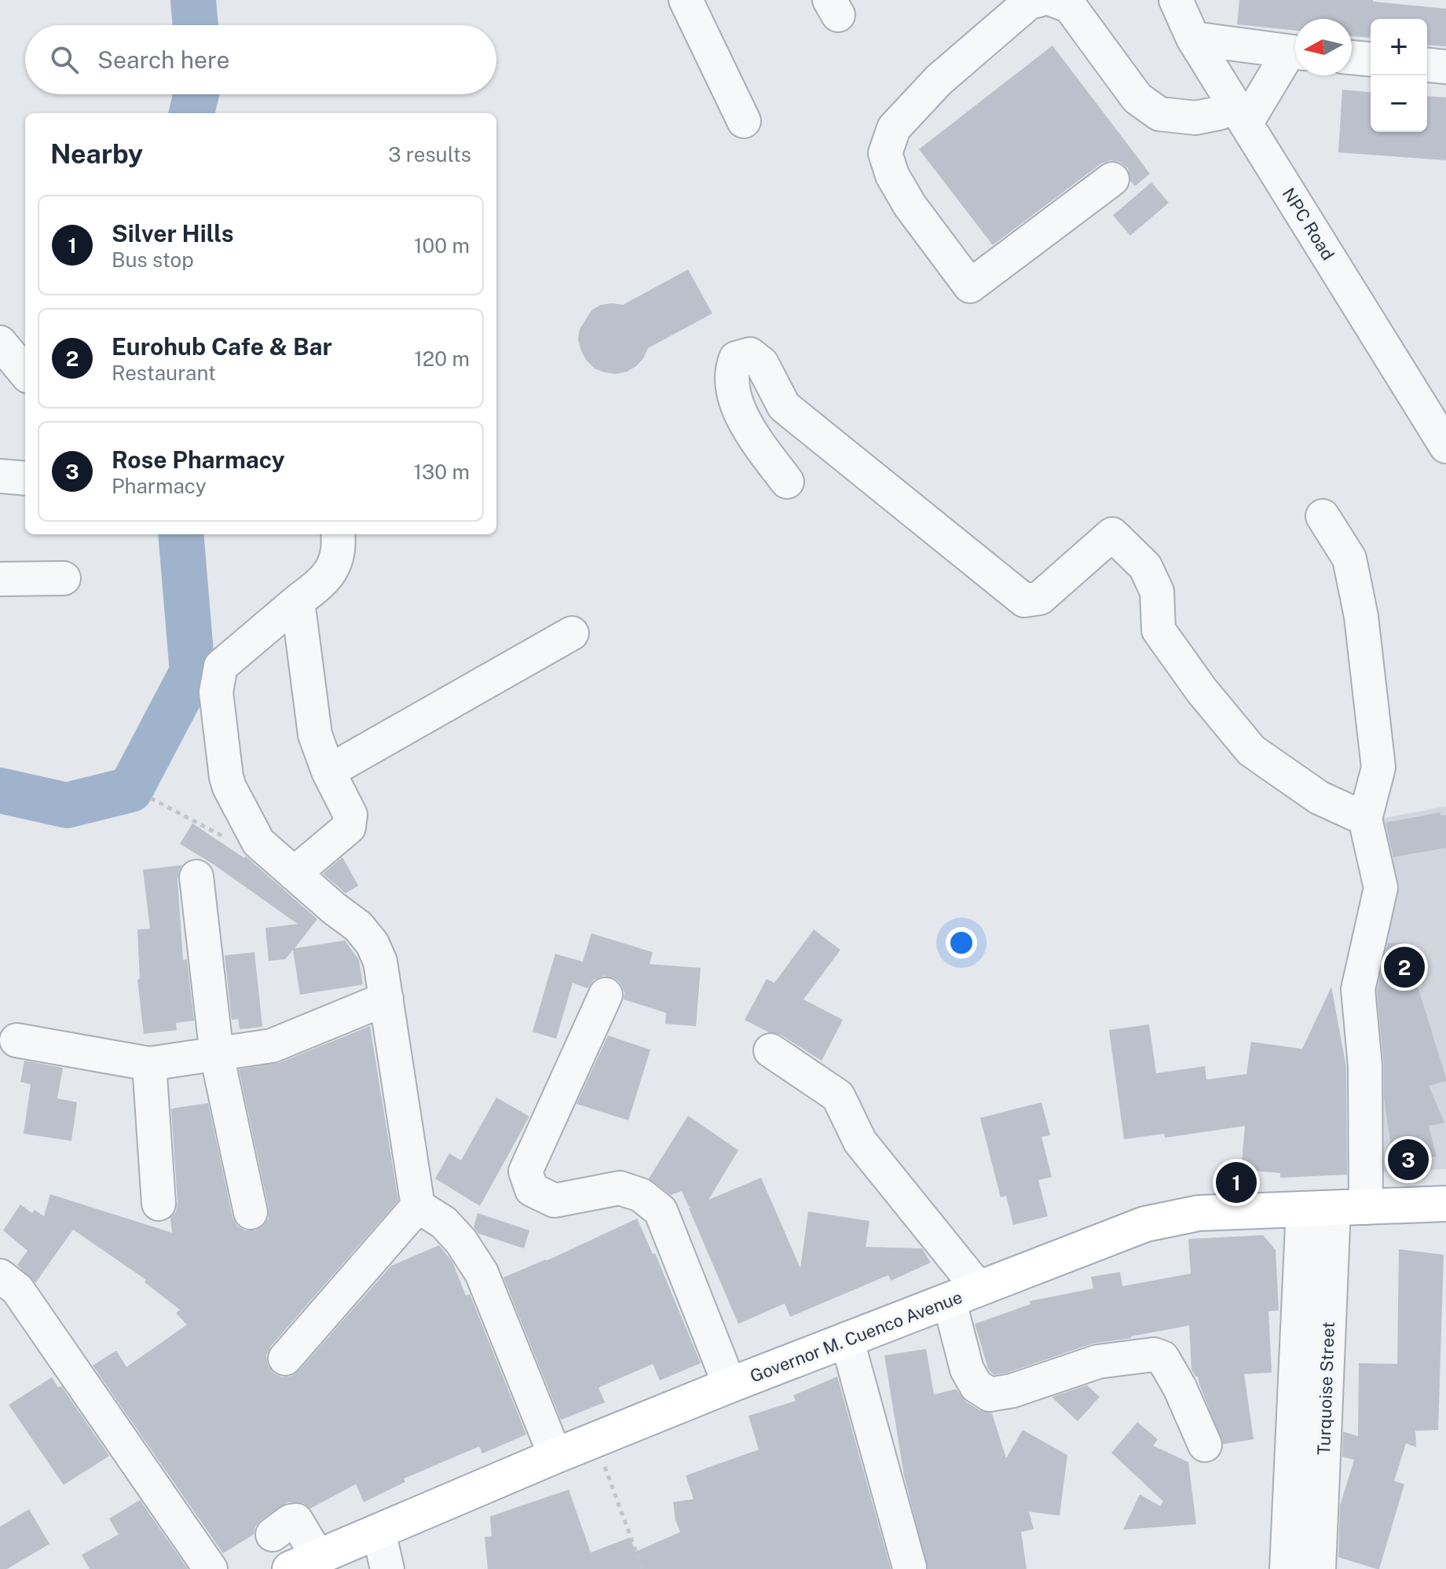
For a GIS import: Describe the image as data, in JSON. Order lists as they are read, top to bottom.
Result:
{
  "streets": {
    "main road": ["Governor M. Cuenco Avenue"],
    "street": ["NPC Road", "Turquoise Street"]
  },
  "crossings": [
    ["Governor M. Cuenco Avenue", "Turquoise Street"]
  ],
  "north": "left",
  "page": {
    "map_buttons": ["+", "−"],
    "search": "Search here",
    "heading": ["Nearby", "3 results"],
    "list": [
      {
        "mark": "1",
        "name": "Silver Hills",
        "note": "Bus stop",
        "value": "100 m"
      },
      {
        "mark": "2",
        "name": "Eurohub Cafe & Bar",
        "note": "Restaurant",
        "value": "120 m"
      },
      {
        "mark": "3",
        "name": "Rose Pharmacy",
        "note": "Pharmacy",
        "value": "130 m"
      }
    ],
    "pins": ["2", "3", "1"]
  }
}
